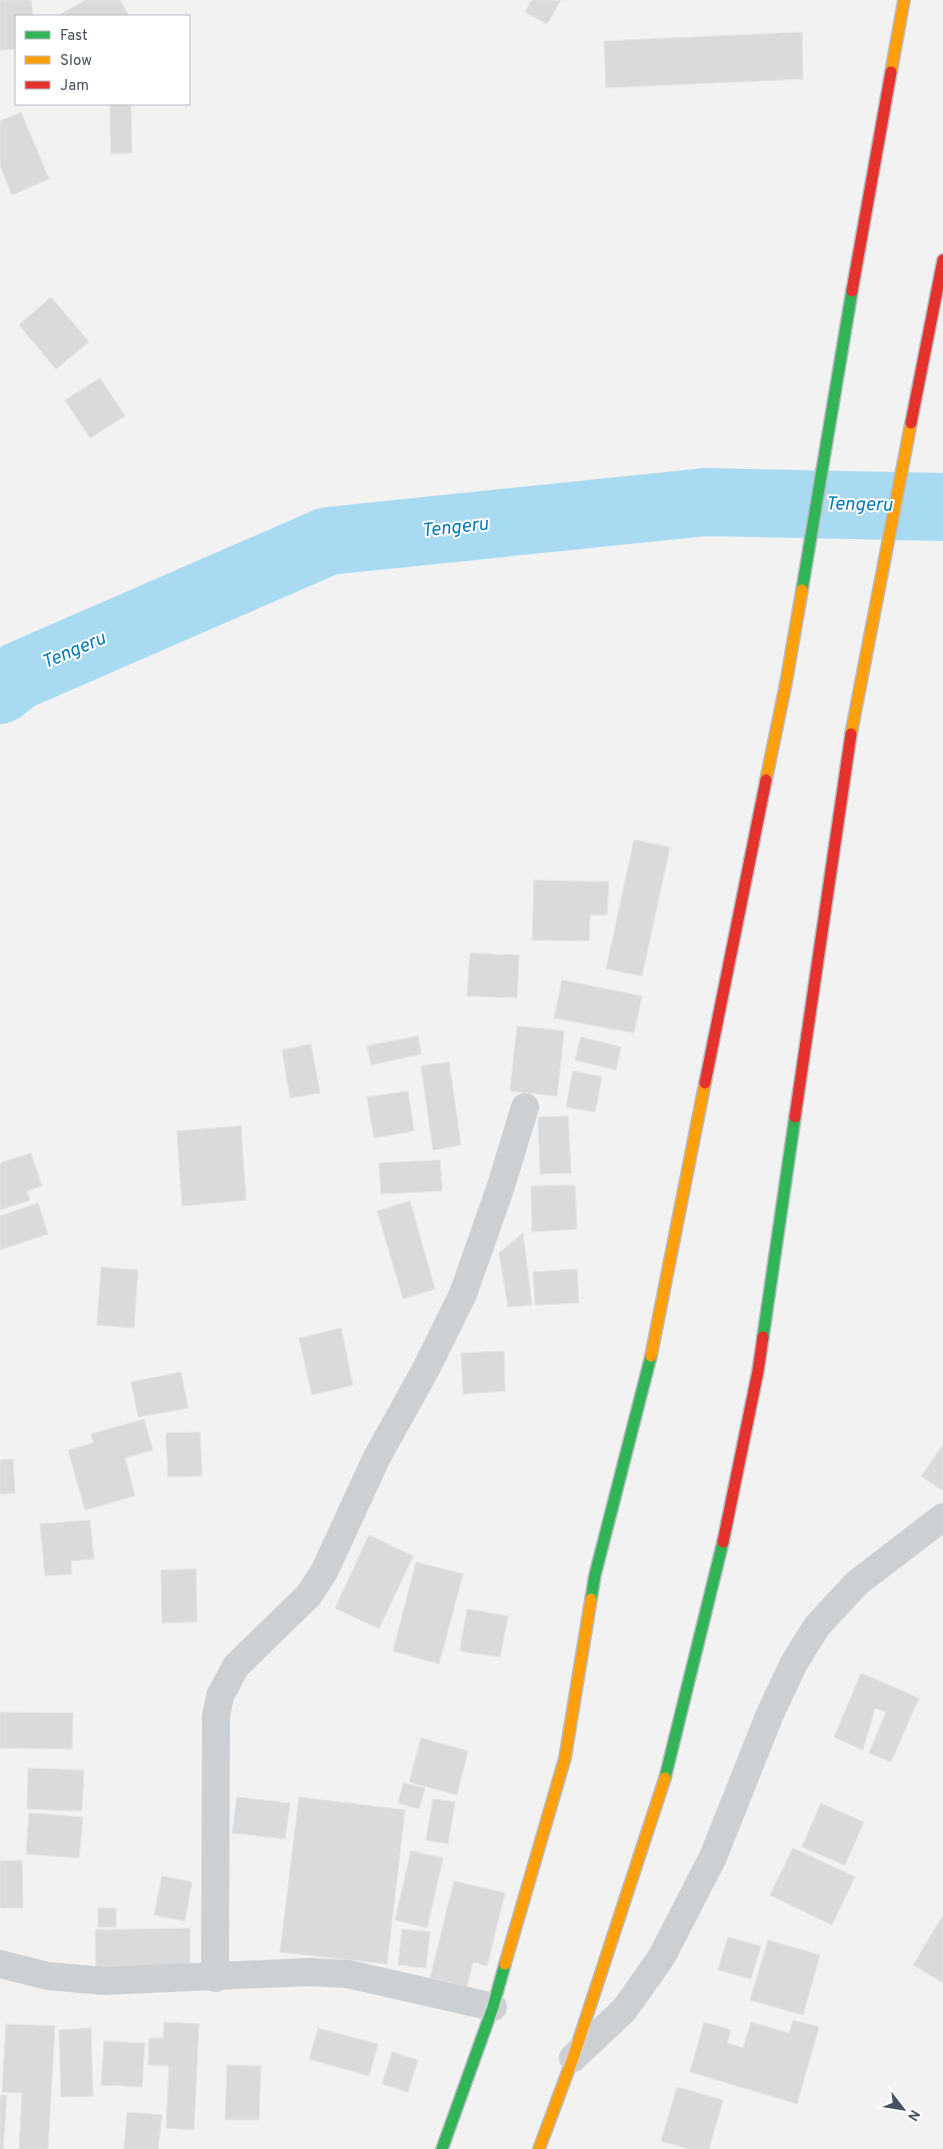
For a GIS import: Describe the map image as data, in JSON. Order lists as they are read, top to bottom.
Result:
{
  "water": ["Tengeru"],
  "legend": ["Fast", "Slow", "Jam"],
  "north": "bottom right"
}
